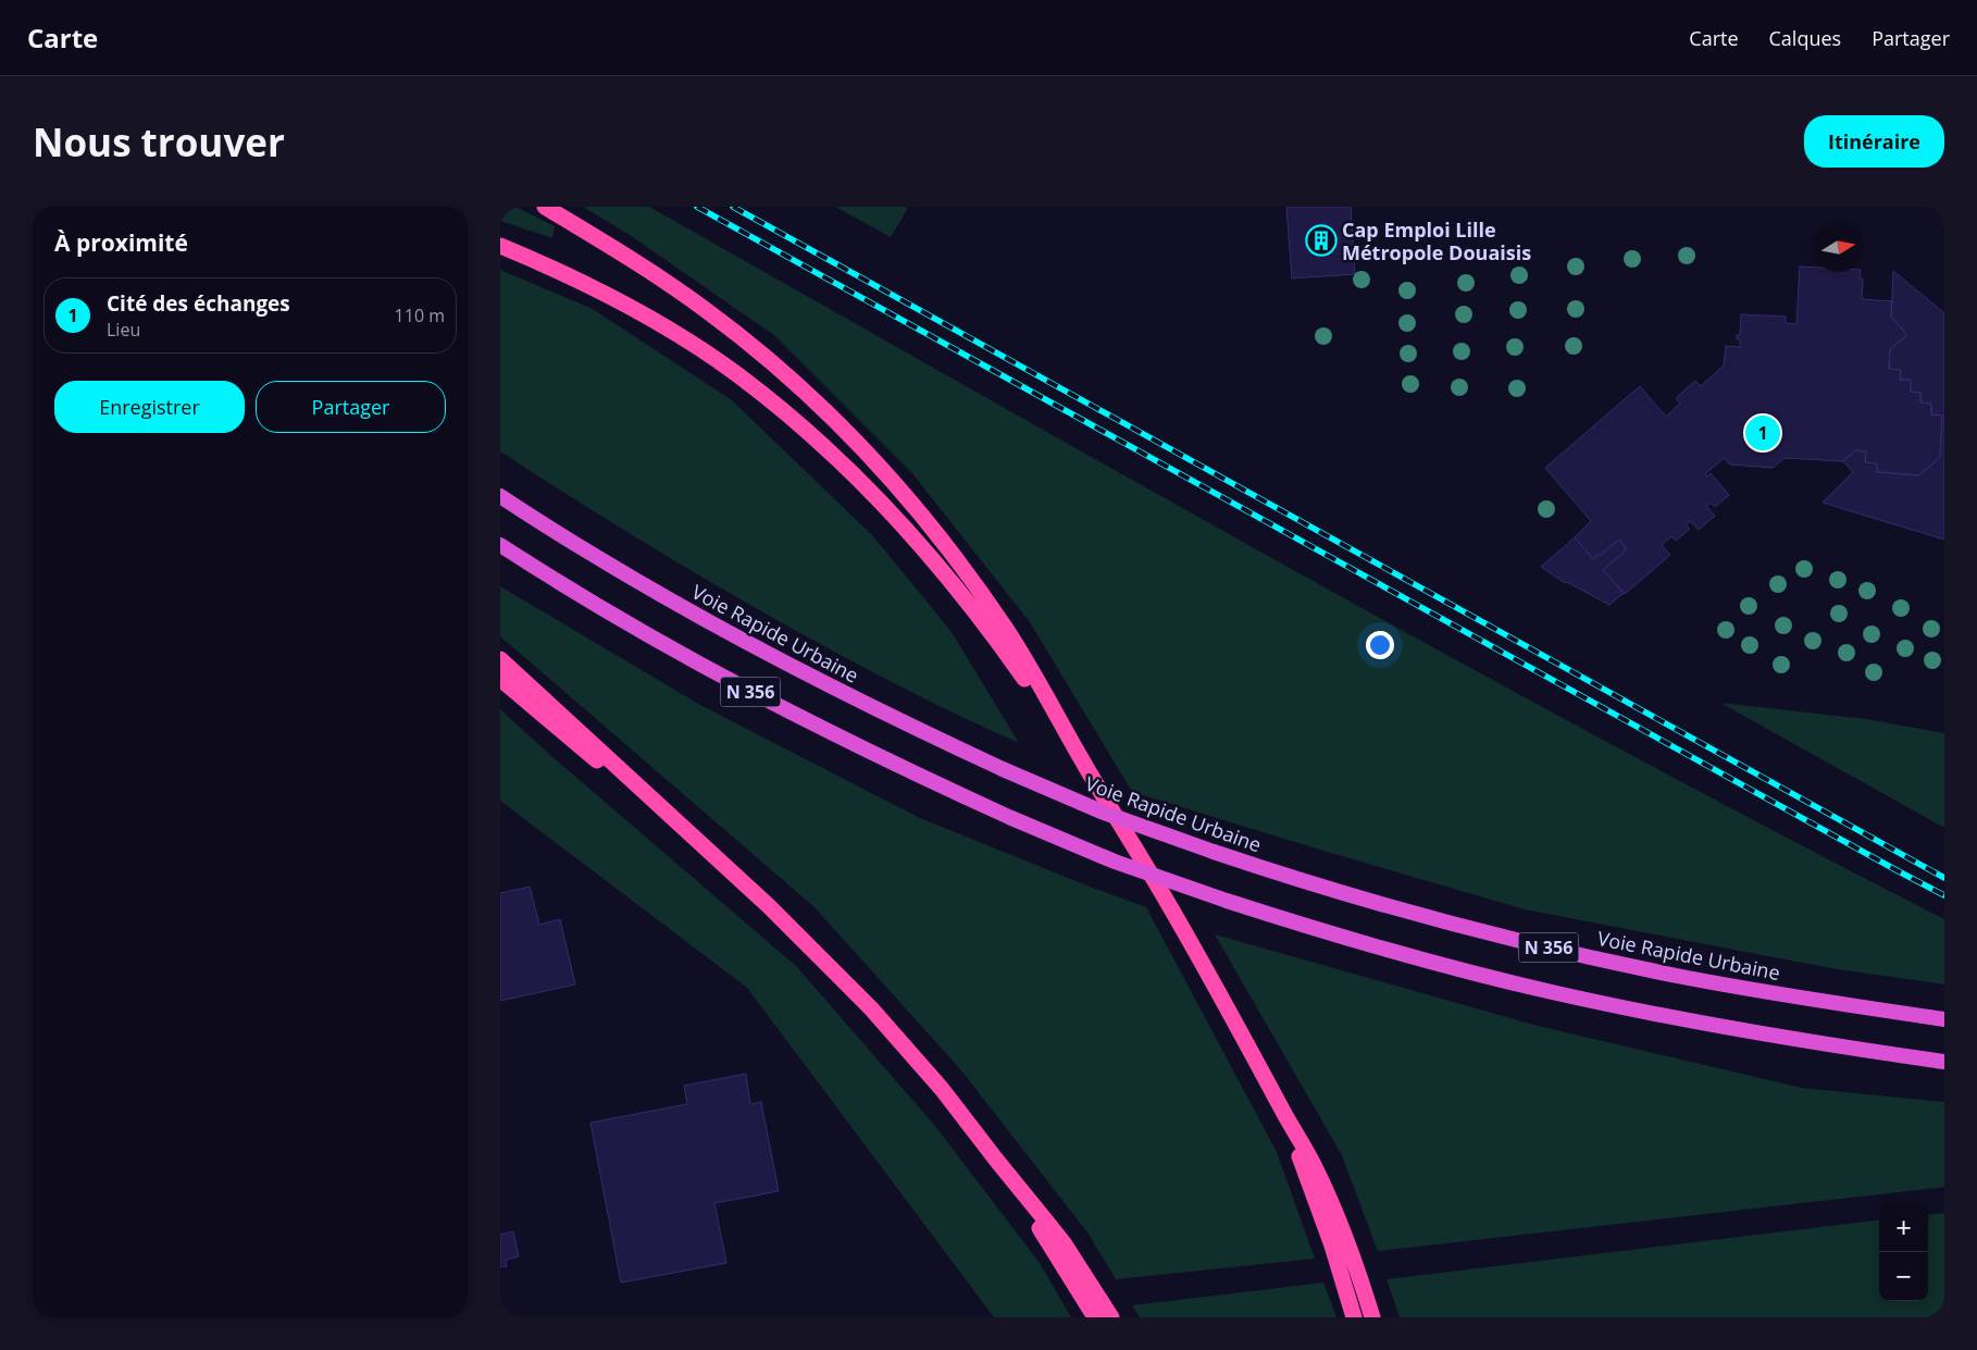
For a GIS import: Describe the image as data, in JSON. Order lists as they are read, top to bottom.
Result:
{
  "streets": {
    "highway": ["Voie Rapide Urbaine", "N 356"]
  },
  "places": {
    "building": ["Cap Emploi Lille Métropole Douaisis"]
  },
  "north": "right",
  "page": {
    "header": "Carte",
    "nav": ["Carte", "Calques", "Partager"],
    "buttons": [
      "Itinéraire",
      ["Enregistrer", "Partager"]
    ],
    "title": "Nous trouver",
    "heading": "À proximité",
    "list": [
      {
        "mark": "1",
        "name": "Cité des échanges",
        "note": "Lieu",
        "value": "110 m"
      }
    ],
    "pins": "1",
    "map_buttons": ["+", "−"]
  }
}
